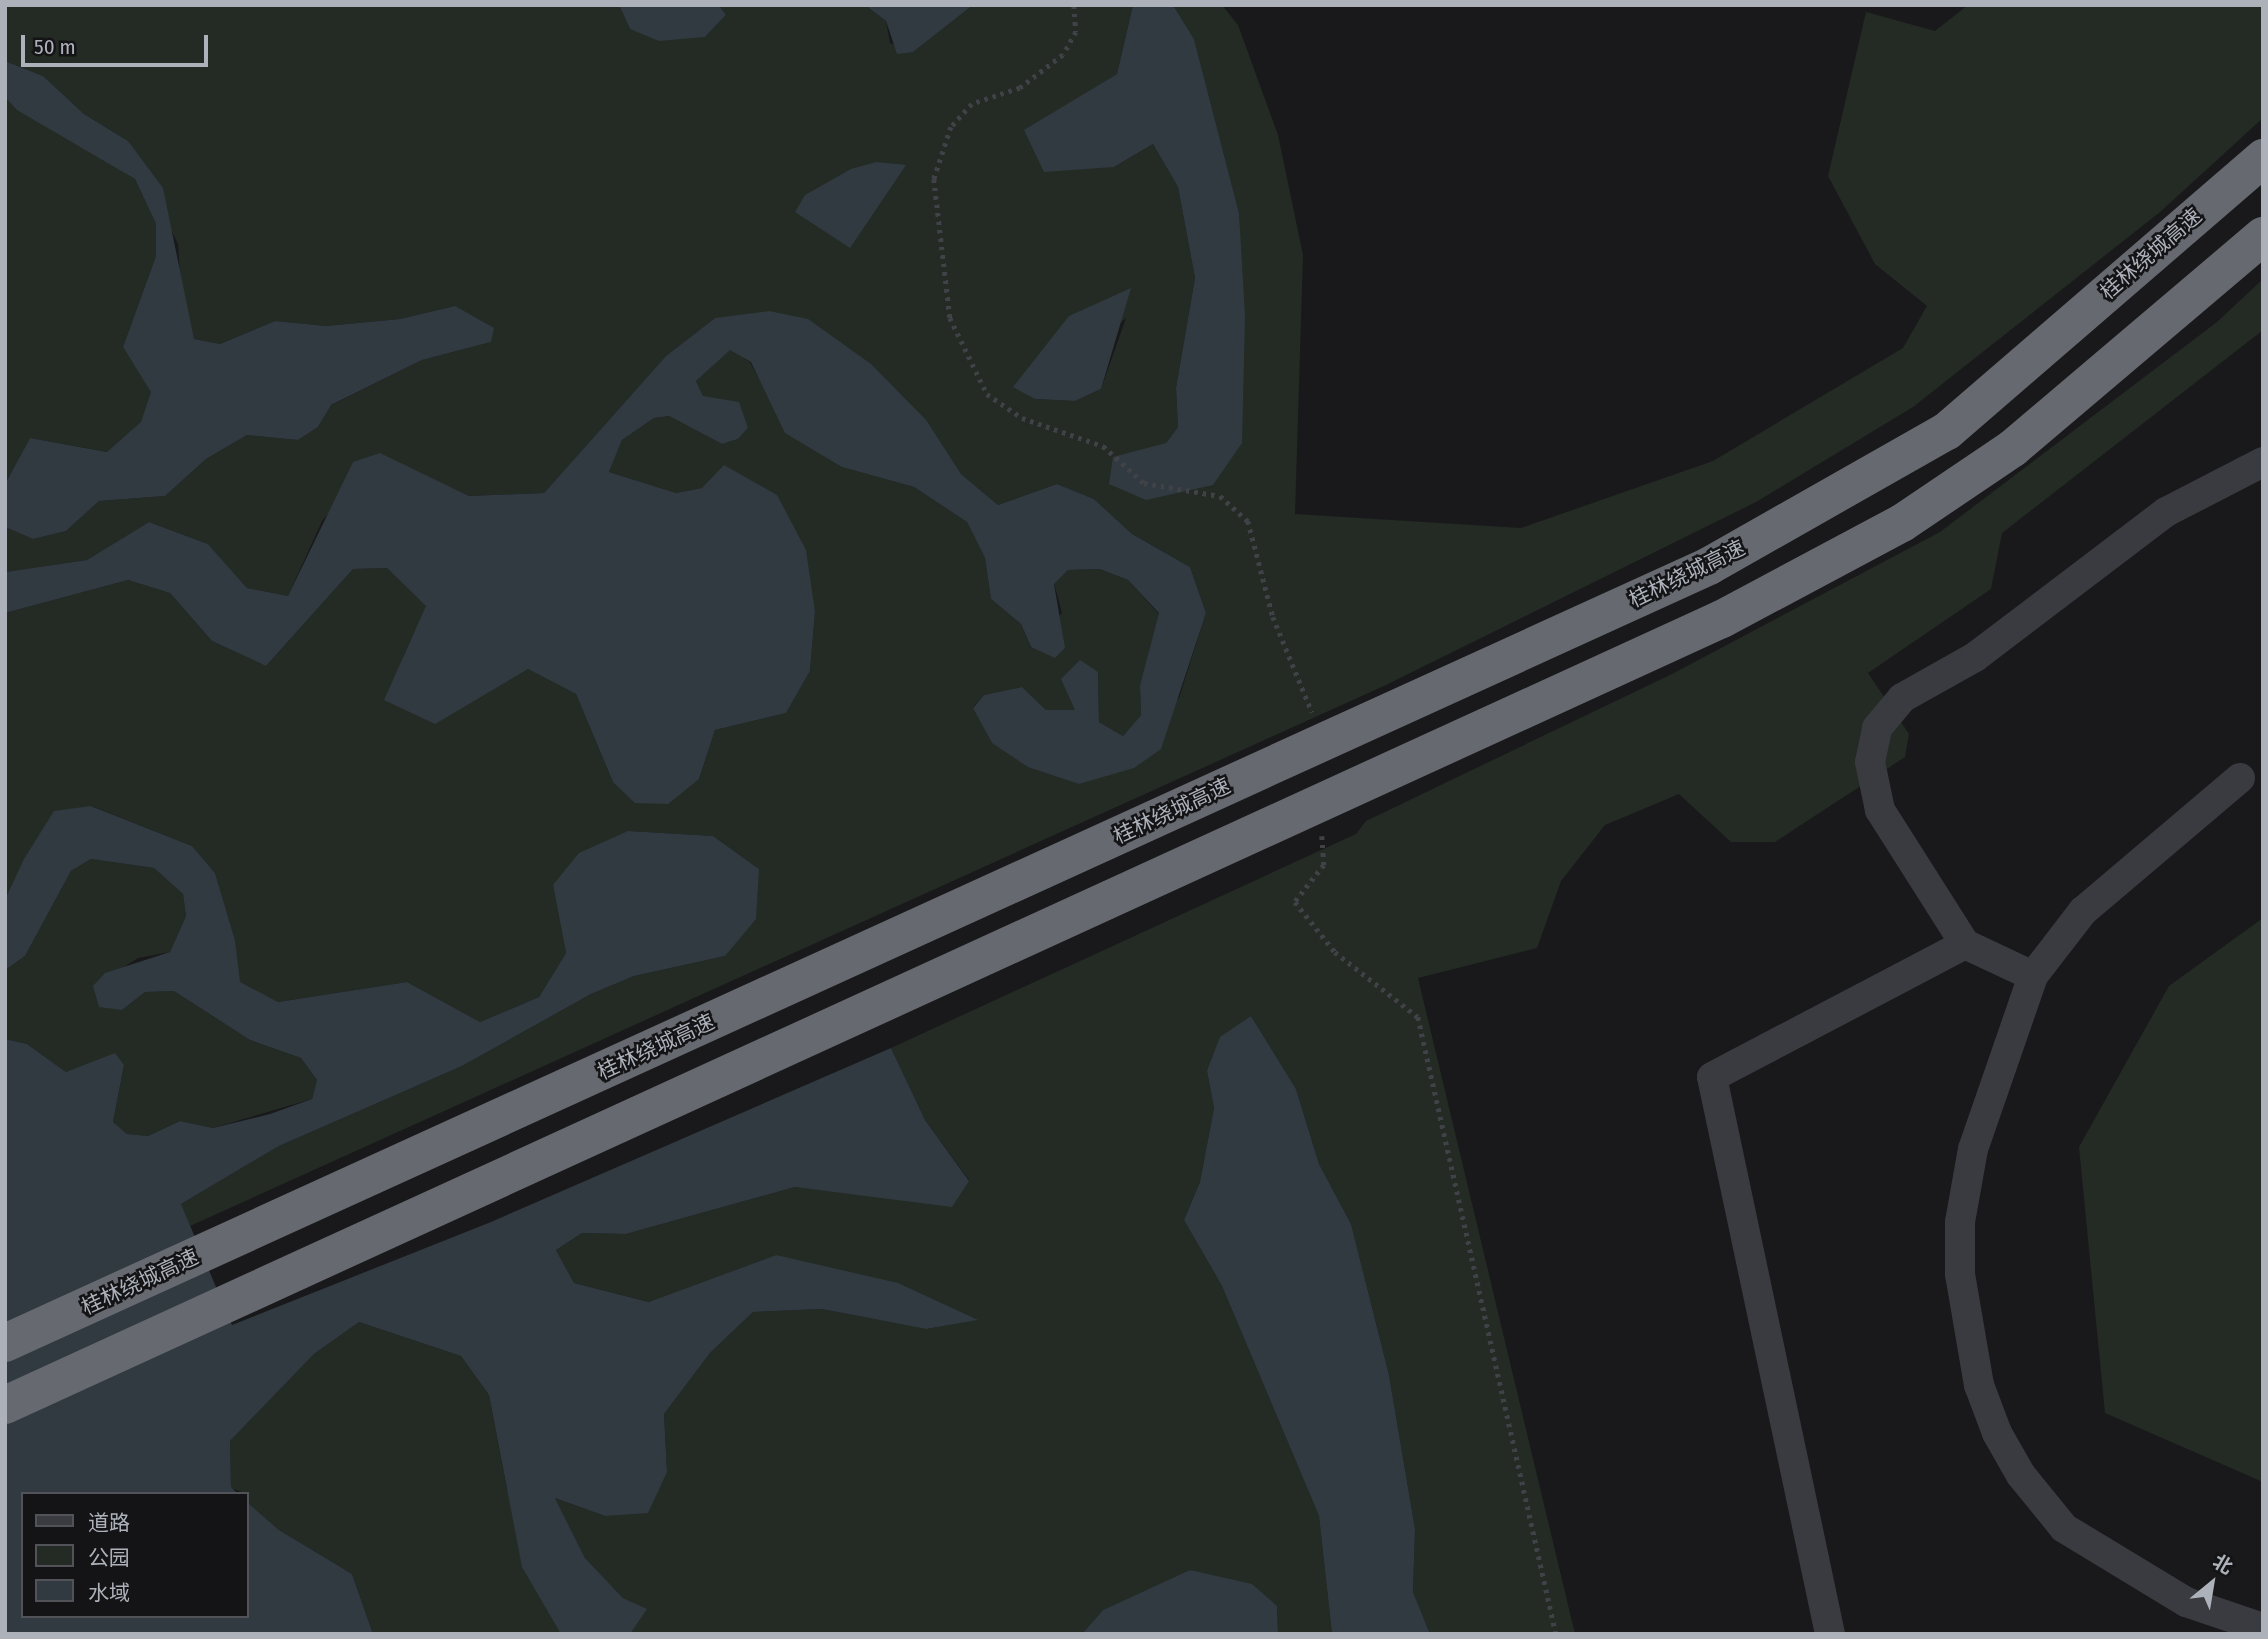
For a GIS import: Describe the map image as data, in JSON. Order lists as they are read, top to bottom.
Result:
{
  "streets": {
    "highway": ["桂林绕城高速"]
  },
  "legend": ["道路", "公园", "水域"],
  "scale_bar": "50 m",
  "north": "top right"
}
